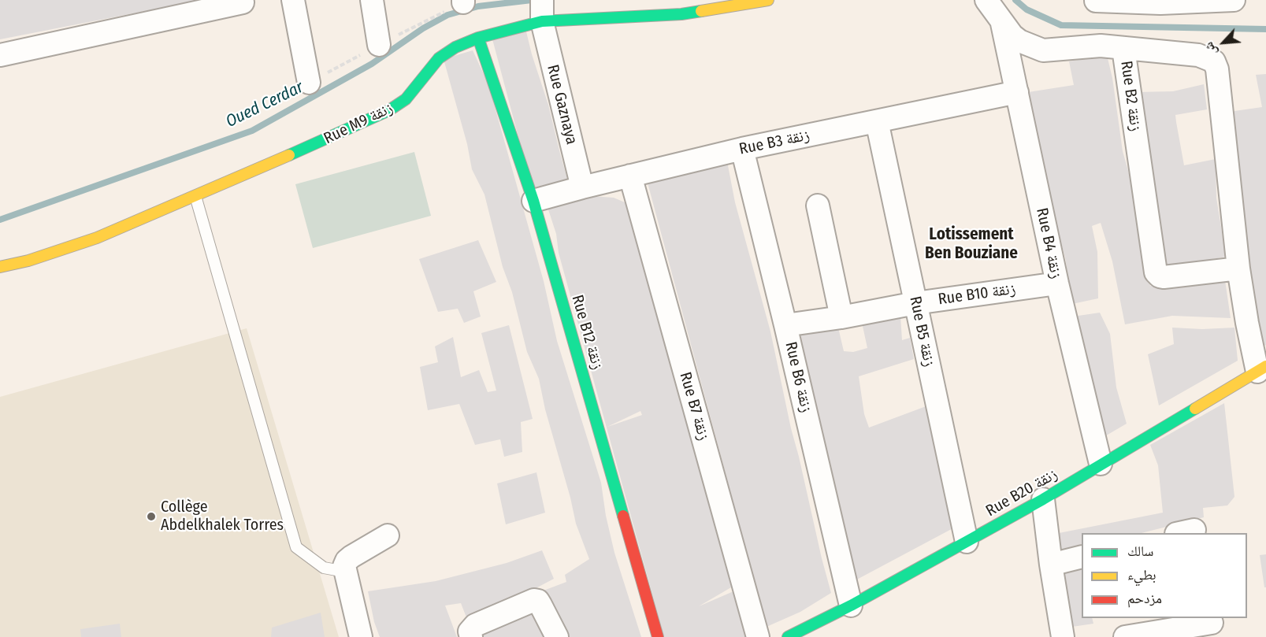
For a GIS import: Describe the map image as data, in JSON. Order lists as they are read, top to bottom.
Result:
{
  "streets": {
    "street": [
      "Rue B2 زنقة",
      "Rue Gaznaya",
      "Rue M9 زنقة",
      "Rue B3 زنقة",
      "Rue B4 زنقة",
      "Rue B10 زنقة",
      "Rue B5 زنقة",
      "Rue B12 زنقة",
      "Rue B6 زنقة",
      "Rue B7 زنقة",
      "Rue B20 زنقة"
    ]
  },
  "crossings": [
    ["Rue B2 زنقة", "Rue B20 زنقة"],
    ["Rue Gaznaya", "Rue M9 زنقة"],
    ["Rue Gaznaya", "Rue B3 زنقة"],
    ["Rue M9 زنقة", "Rue B12 زنقة"],
    ["Rue B3 زنقة", "Rue B4 زنقة"],
    ["Rue B3 زنقة", "Rue B5 زنقة"],
    ["Rue B3 زنقة", "Rue B12 زنقة"],
    ["Rue B3 زنقة", "Rue B6 زنقة"],
    ["Rue B3 زنقة", "Rue B7 زنقة"],
    ["Rue B4 زنقة", "Rue B10 زنقة"],
    ["Rue B4 زنقة", "Rue B20 زنقة"],
    ["Rue B10 زنقة", "Rue B5 زنقة"],
    ["Rue B10 زنقة", "Rue B6 زنقة"],
    ["Rue B5 زنقة", "Rue B20 زنقة"],
    ["Rue B6 زنقة", "Rue B20 زنقة"]
  ],
  "districts": ["Lotissement Ben Bouziane"],
  "water": ["Oued Cerdar"],
  "places": ["Collège Abdelkhalek Torres"],
  "legend": ["سالك", "بطيء", "مزدحم"],
  "north": "bottom left"
}
